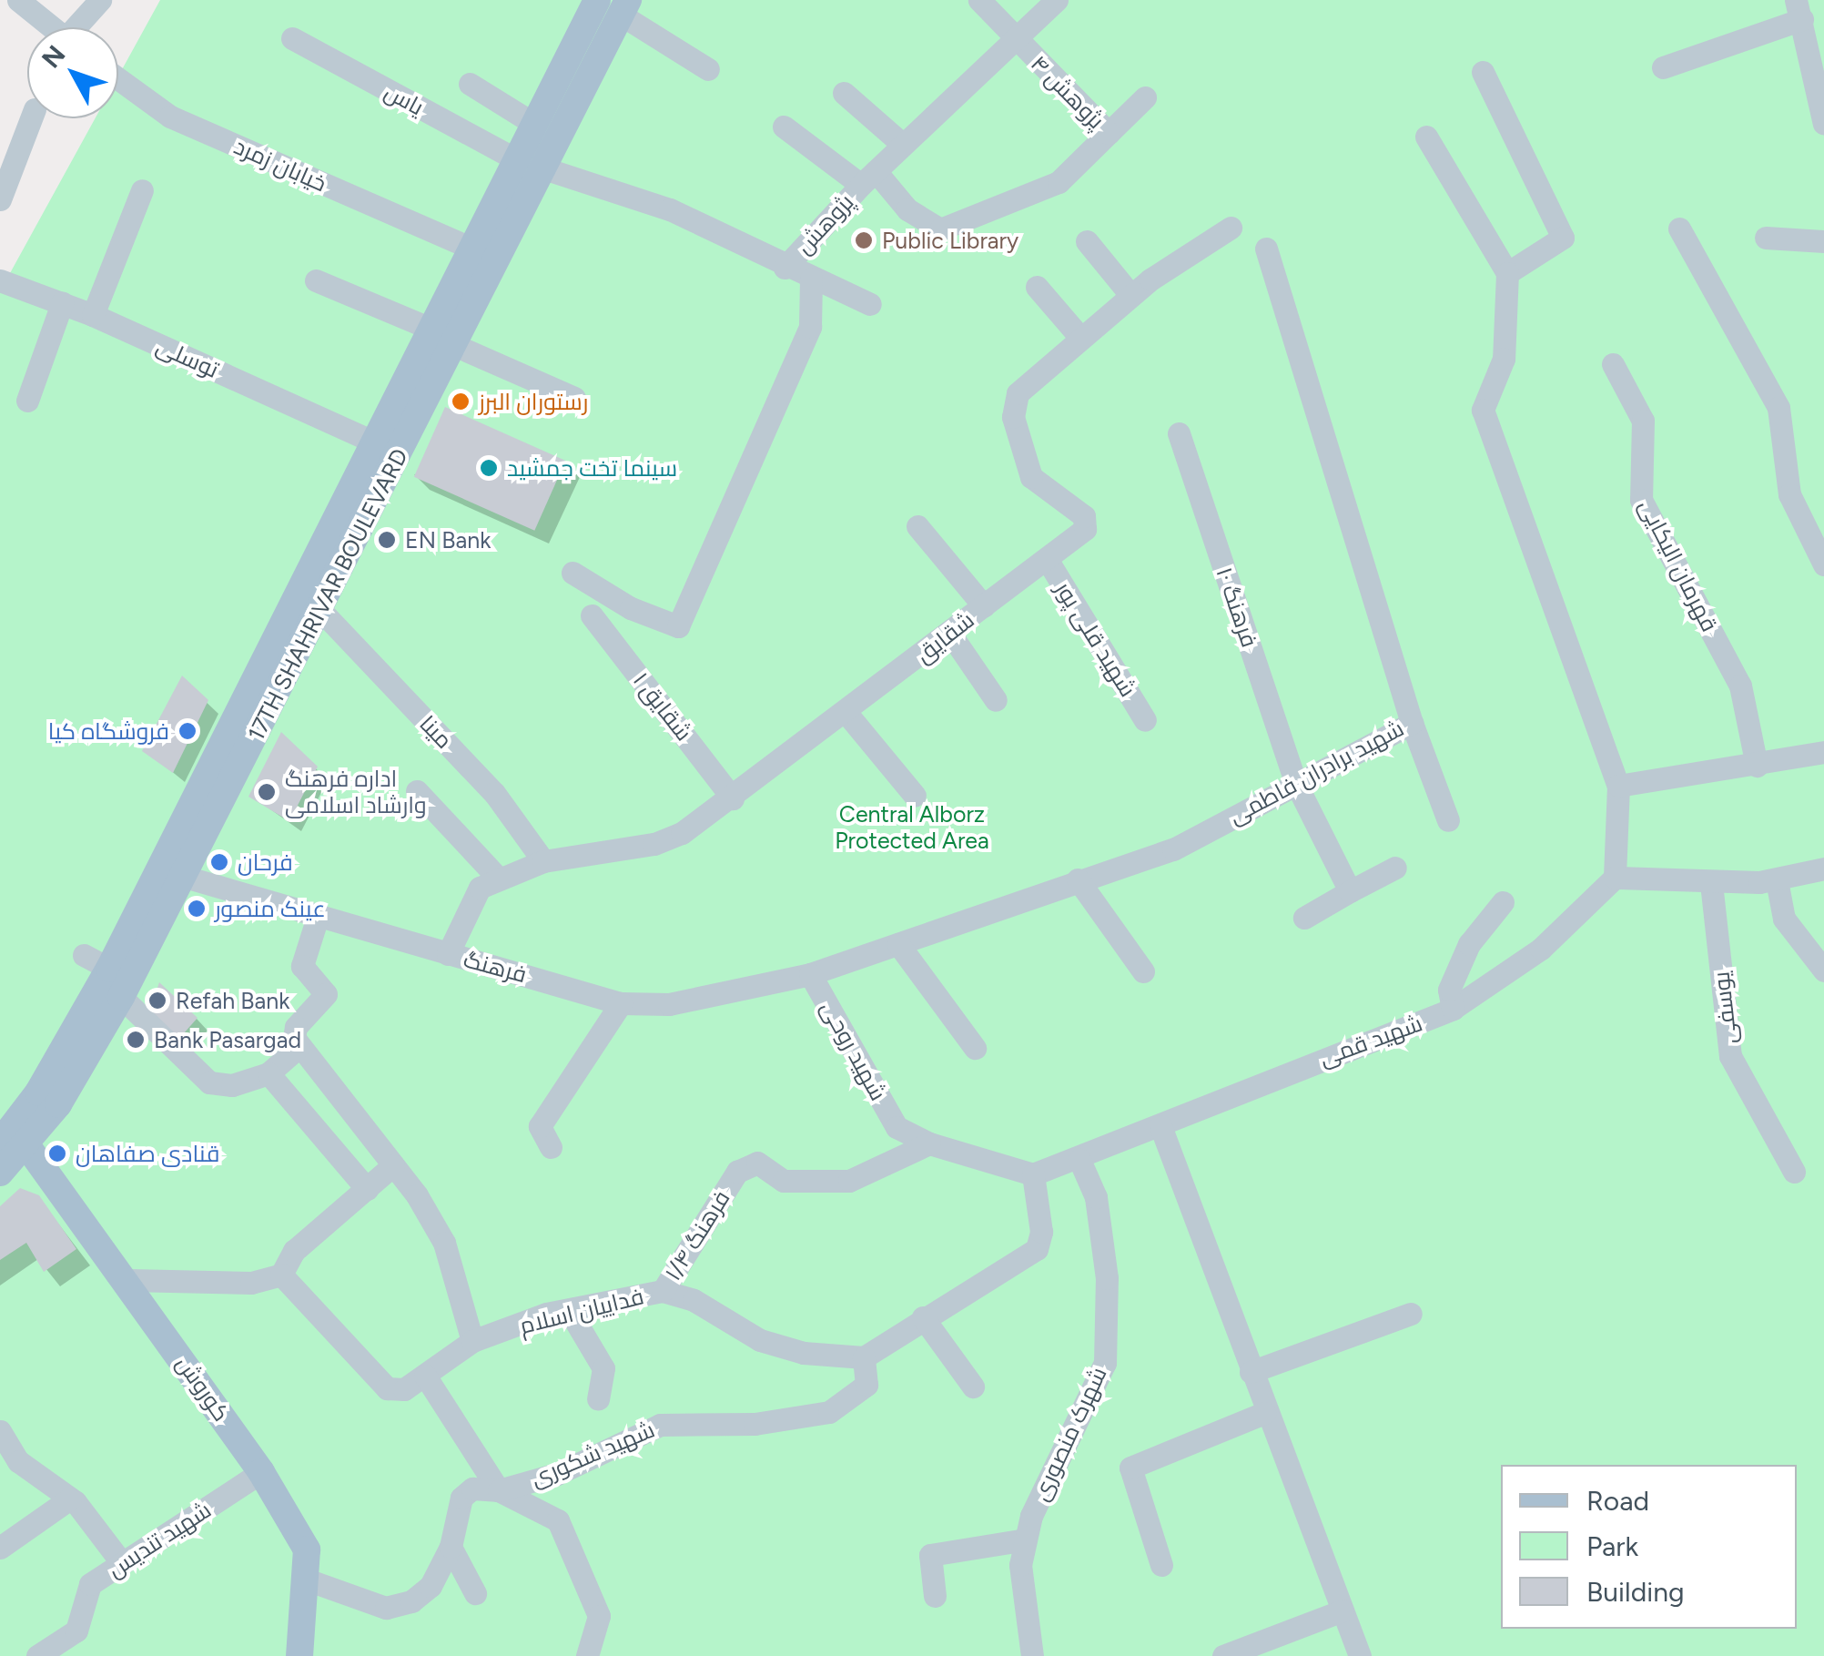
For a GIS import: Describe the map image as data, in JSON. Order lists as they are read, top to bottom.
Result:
{
  "streets": {
    "main road": ["17TH SHAHRIVAR BOULEVARD", "کوروش"],
    "street": [
      "پژوهش ۴",
      "یاس",
      "خیابان زمرد",
      "پژوهش",
      "توسلی",
      "قهرمان الیکایی",
      "فرهنگ ۱۰",
      "شقایق",
      "شهید قلی پور",
      "شقایق ۱",
      "مینا",
      "شهید برادران فاطمی",
      "فرهنگ",
      "یوسفی",
      "شهید قمی",
      "شهید روحی",
      "فرهنگ ۱/۴",
      "فداییان اسلام",
      "شهرک منصوری",
      "شهید شکوری",
      "شهید تندیس"
    ]
  },
  "crossings": [
    ["پژوهش ۴", "پژوهش"],
    ["یاس", "17TH SHAHRIVAR BOULEVARD"],
    ["خیابان زمرد", "17TH SHAHRIVAR BOULEVARD"],
    ["پژوهش", "17TH SHAHRIVAR BOULEVARD"],
    ["توسلی", "17TH SHAHRIVAR BOULEVARD"],
    ["17TH SHAHRIVAR BOULEVARD", "مینا"],
    ["17TH SHAHRIVAR BOULEVARD", "فرهنگ"],
    ["17TH SHAHRIVAR BOULEVARD", "کوروش"],
    ["فرهنگ ۱۰", "شهید برادران فاطمی"],
    ["شقایق", "شهید قلی پور"],
    ["شقایق", "شقایق ۱"],
    ["شقایق", "مینا"],
    ["شقایق", "فرهنگ"],
    ["شهید برادران فاطمی", "فرهنگ"],
    ["شهید برادران فاطمی", "شهید روحی"],
    ["فرهنگ", "شهید روحی"],
    ["شهید قمی", "شهرک منصوری"],
    ["شهید روحی", "فرهنگ ۱/۴"],
    ["فرهنگ ۱/۴", "فداییان اسلام"],
    ["فداییان اسلام", "شهید شکوری"],
    ["کوروش", "شهید شکوری"],
    ["کوروش", "شهید تندیس"]
  ],
  "parks": ["Central Alborz Protected Area"],
  "places": [
    "Public Library",
    "رستوران البرز",
    "سینما تخت جمشید",
    "EN Bank",
    "فروشگاه کیا",
    "اداره فرهنگ وارشاد اسلامی",
    "فرحان",
    "عینک منصور",
    "Refah Bank",
    "Bank Pasargad",
    "قنادی صفاهان"
  ],
  "legend": ["Road", "Park", "Building"],
  "north": "top left"
}
